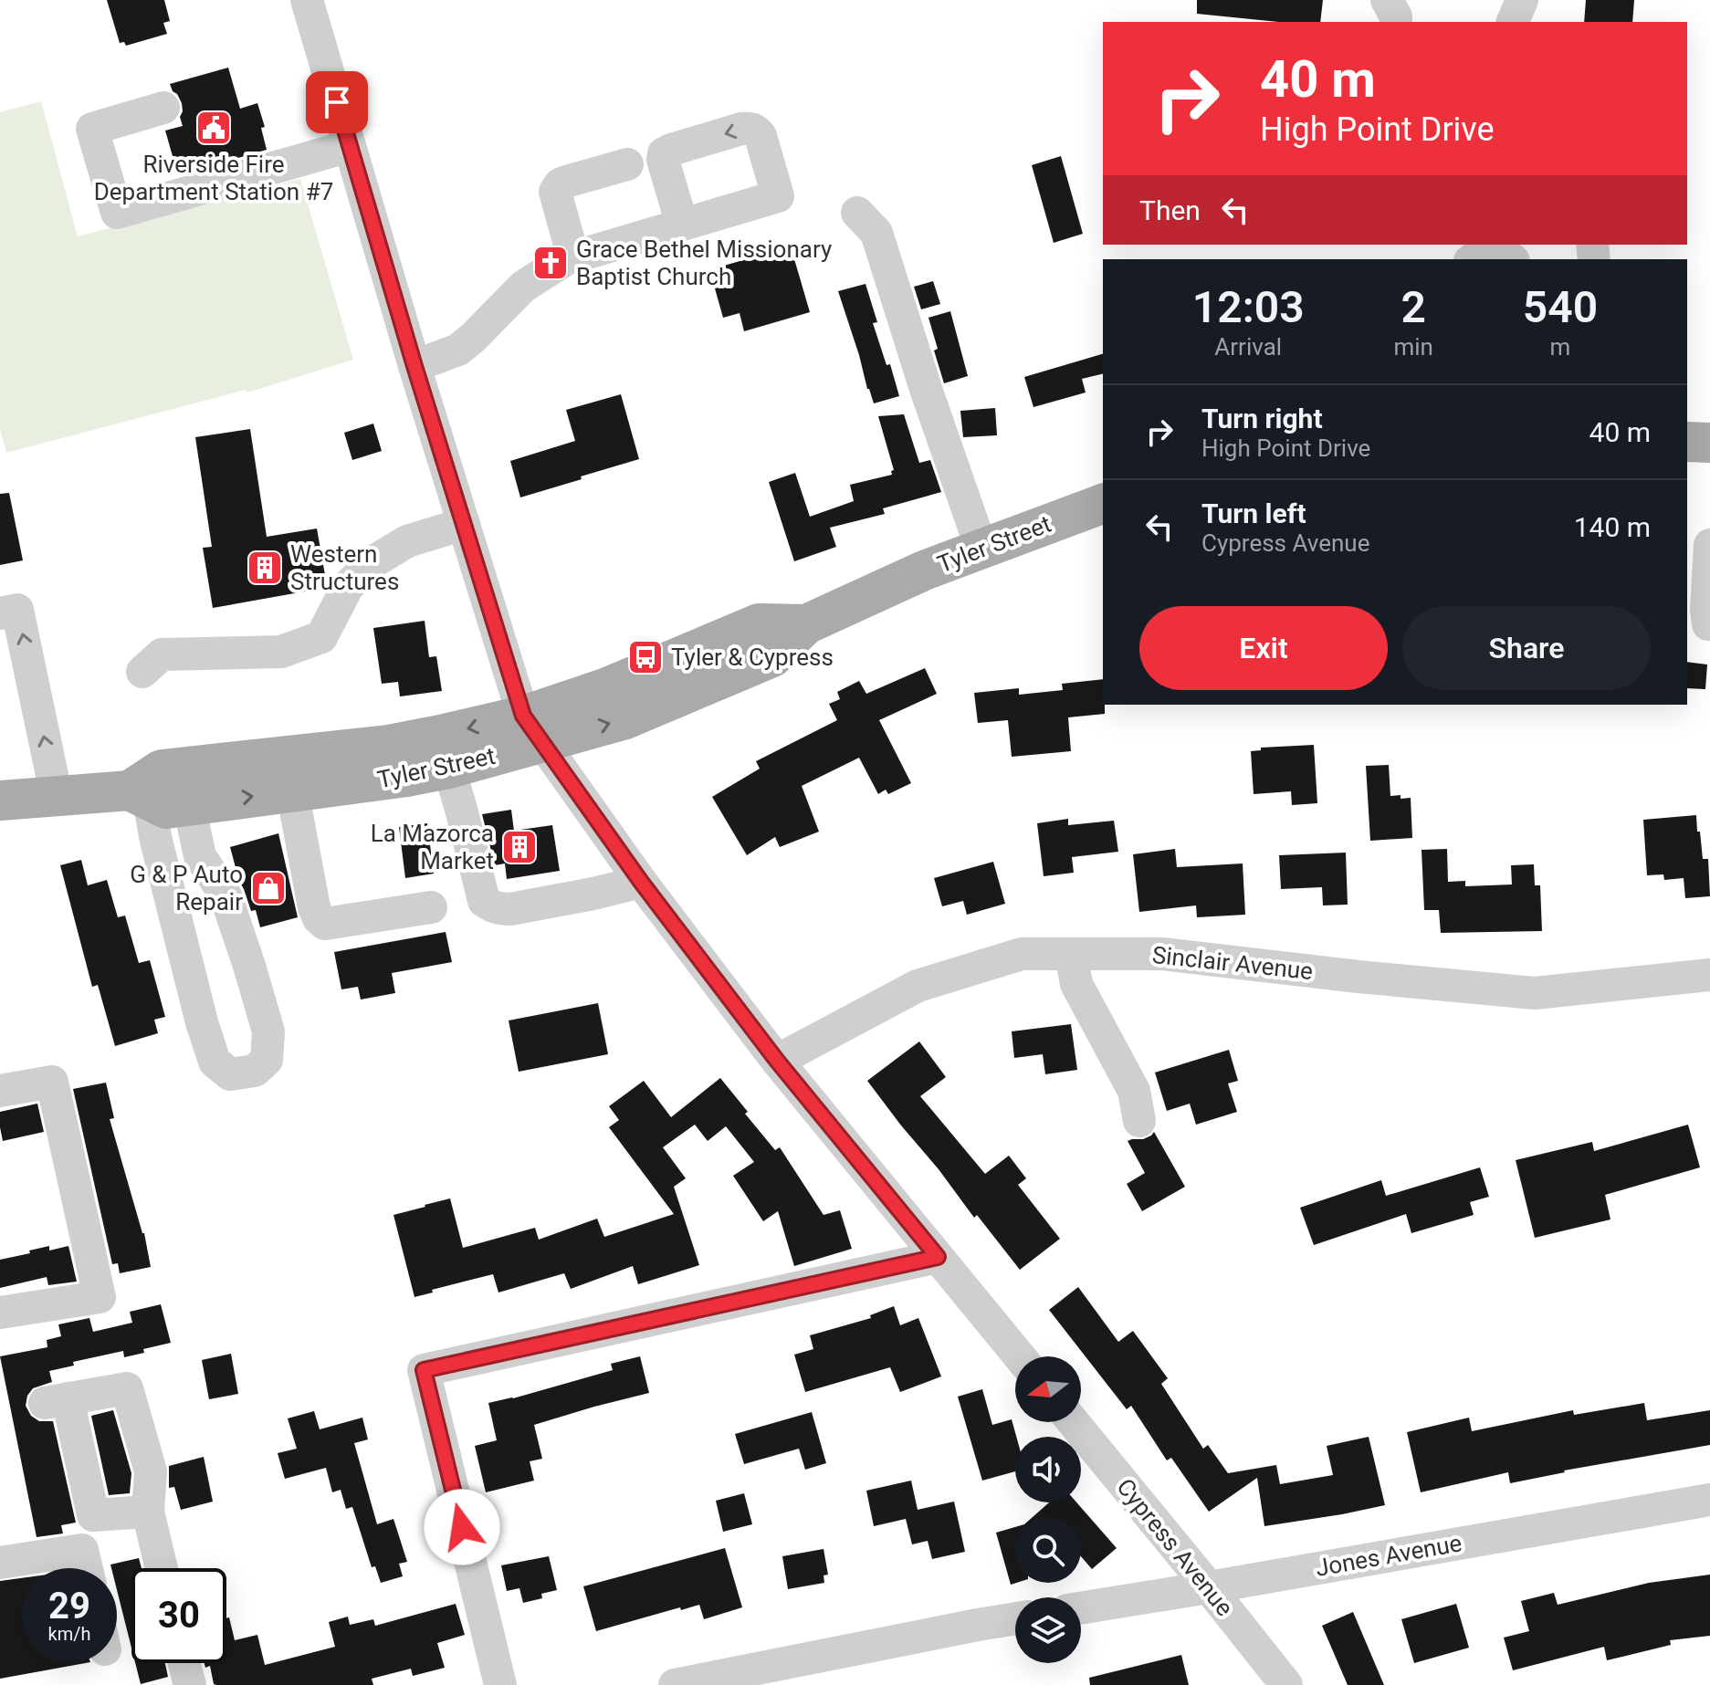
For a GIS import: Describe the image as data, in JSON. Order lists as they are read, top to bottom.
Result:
{
  "streets": {
    "main road": ["Tyler Street"],
    "street": ["Sinclair Avenue", "Cypress Avenue", "Jones Avenue"]
  },
  "crossings": [
    ["Cypress Avenue", "Jones Avenue"]
  ],
  "places": {
    "public building": ["Riverside Fire Department Station #7"],
    "church": ["Grace Bethel Missionary Baptist Church"],
    "building": ["Western Structures", "La Mazorca Market"],
    "bus stop": ["Tyler & Cypress"],
    "shop": ["G & P Auto Repair"]
  },
  "north": "left",
  "page": {
    "turn": ["40 m", "High Point Drive"],
    "then": "Then",
    "eta": [
      "12:03",
      "Arrival",
      "2",
      "min",
      "540",
      "m"
    ],
    "list": [
      {
        "name": "Turn right",
        "note": "High Point Drive",
        "value": "40 m"
      },
      {
        "name": "Turn left",
        "note": "Cypress Avenue",
        "value": "140 m"
      }
    ],
    "buttons": ["Exit", "Share"],
    "speed": "29 km/h",
    "limit": "30"
  }
}
